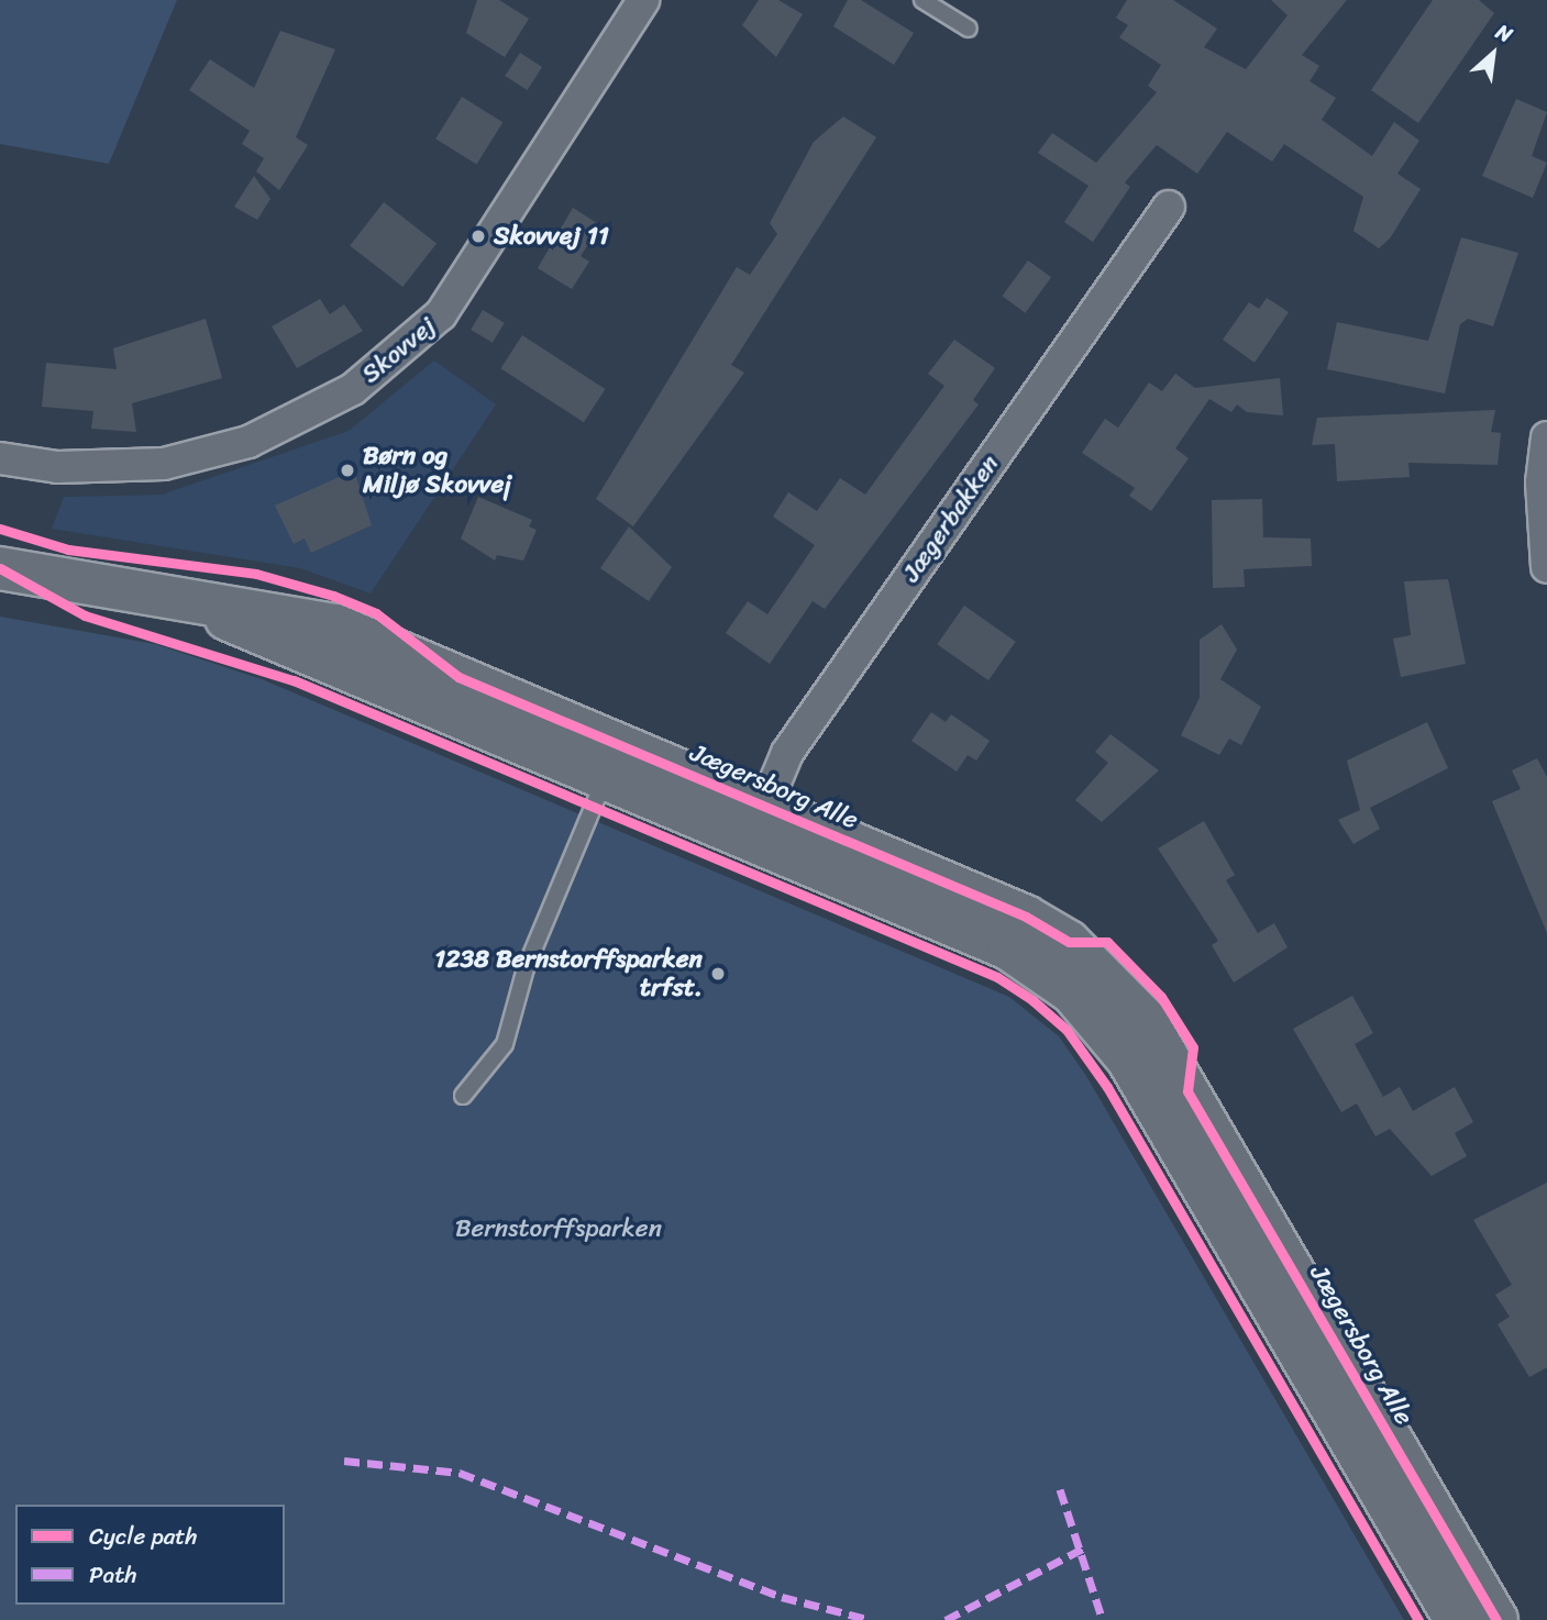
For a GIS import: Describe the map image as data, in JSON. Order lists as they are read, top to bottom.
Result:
{
  "streets": {
    "street": ["Skovvej", "Jægerbakken", "Jægersborg Alle"]
  },
  "crossings": [
    ["Jægerbakken", "Jægersborg Alle"]
  ],
  "parks": ["Bernstorffsparken"],
  "places": ["Skovvej 11", "Børn og Miljø Skovvej", "1238 Bernstorffsparken trfst."],
  "legend": ["Cycle path", "Path"],
  "north": "top right"
}
